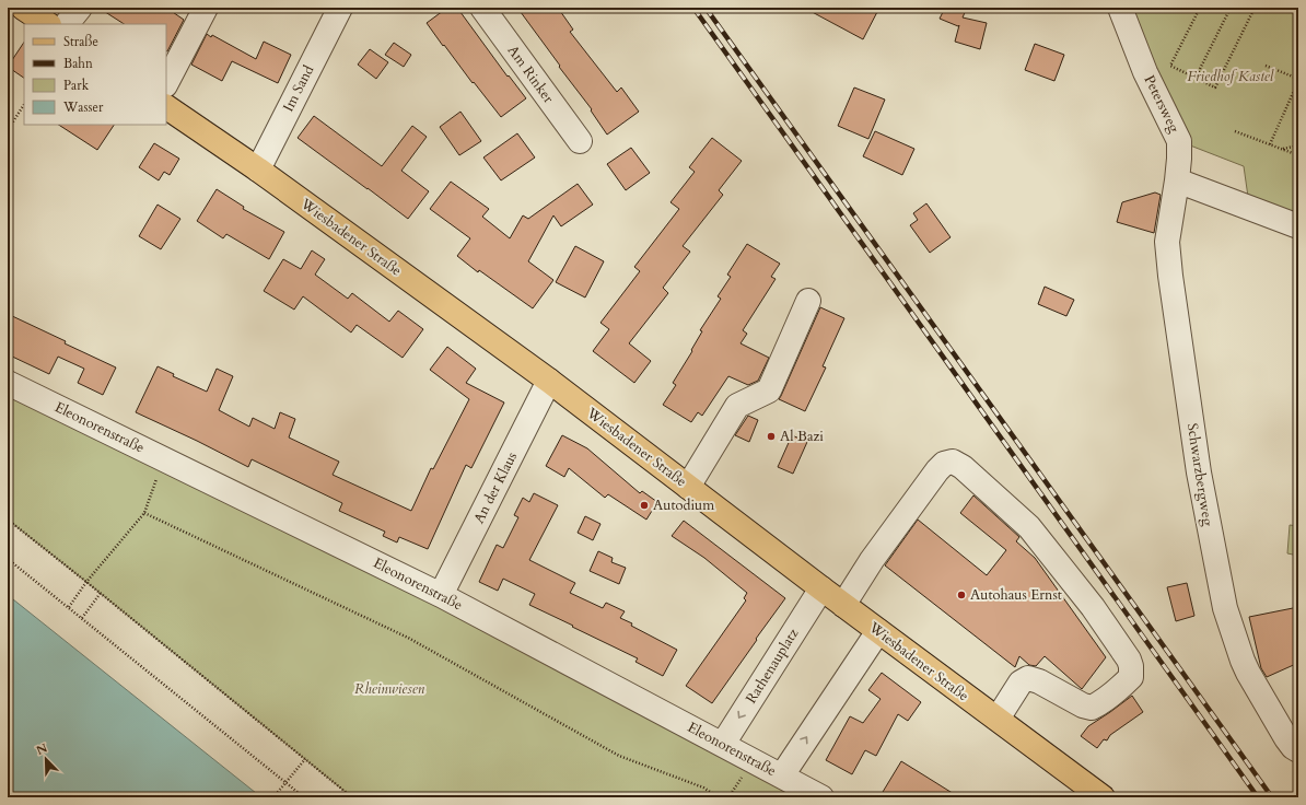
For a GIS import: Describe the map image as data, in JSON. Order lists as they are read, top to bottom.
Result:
{
  "streets": {
    "main road": ["Wiesbadener Straße"],
    "street": [
      "Am Rinker",
      "Im Sand",
      "Petersweg",
      "Eleonorenstraße",
      "Schwarzbergweg",
      "An der Klaus",
      "Rathenauplatz"
    ]
  },
  "crossings": [
    ["Im Sand", "Wiesbadener Straße"],
    ["Petersweg", "Schwarzbergweg"],
    ["Wiesbadener Straße", "An der Klaus"],
    ["Wiesbadener Straße", "Rathenauplatz"],
    ["Eleonorenstraße", "An der Klaus"],
    ["Eleonorenstraße", "Rathenauplatz"]
  ],
  "parks": ["Friedhof Kastel", "Rheinwiesen"],
  "places": ["Al Bazi", "Autodium", "Autohaus Ernst"],
  "legend": [
    "Straße",
    "Bahn",
    "Park",
    "Wasser"
  ],
  "north": "top left"
}
